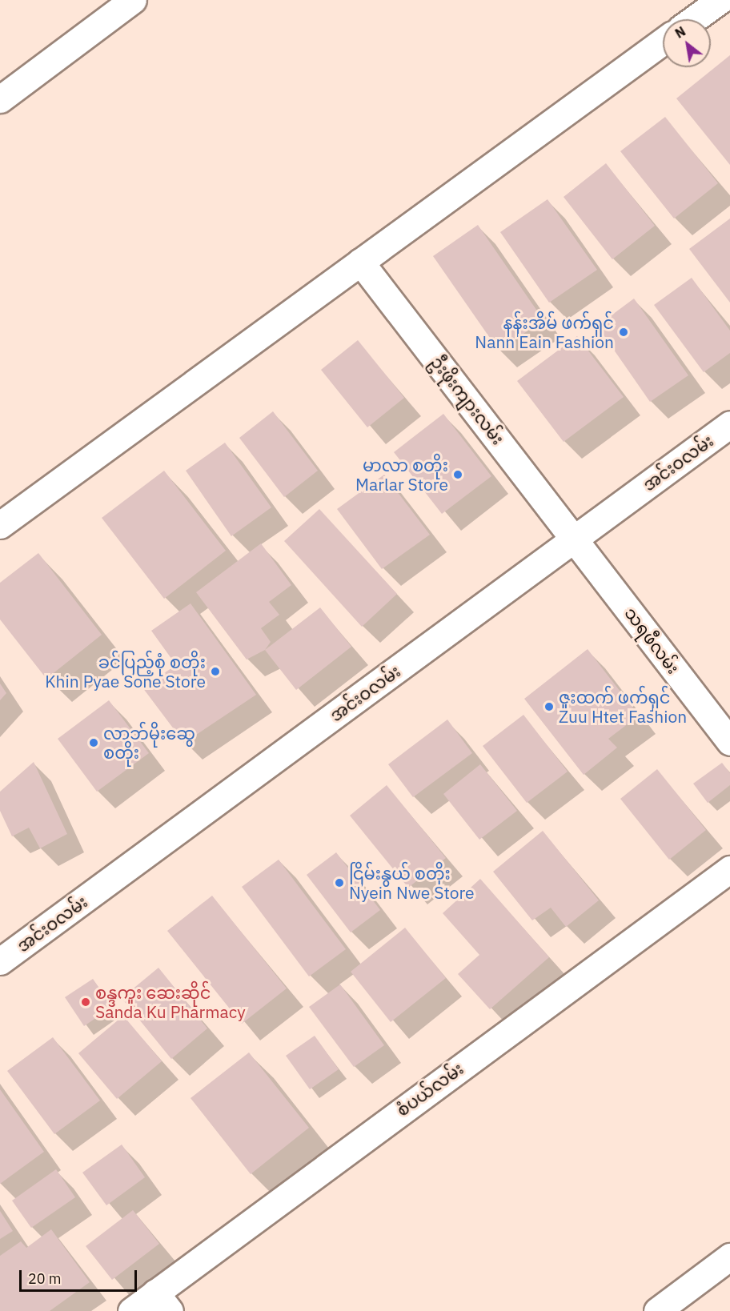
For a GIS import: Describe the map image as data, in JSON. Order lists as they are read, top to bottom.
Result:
{
  "streets": {
    "street": [
      "ဦးဖိုးကျားလမ်း",
      "အင်းဝလမ်း",
      "သရဖီလမ်း",
      "စံပယ်လမ်း"
    ]
  },
  "crossings": [
    ["ဦးဖိုးကျားလမ်း", "အင်းဝလမ်း"],
    ["ဦးဖိုးကျားလမ်း", "သရဖီလမ်း"],
    ["အင်းဝလမ်း", "သရဖီလမ်း"]
  ],
  "places": [
    "နန်းအိမ် ဖက်ရှင် Nann Eain Fashion",
    "မာလာ စတိုး Marlar Store",
    "ခင်ပြည့်စုံ စတိုး Khin Pyae Sone Store",
    "ဇူးထက် ဖက်ရှင် Zuu Htet Fashion",
    "လာဘ်မိုးဆွေ စတိုး",
    "ငြိမ်းနွယ် စတိုး Nyein Nwe Store",
    "စန္ဒကူး ဆေးဆိုင် Sanda Ku Pharmacy"
  ],
  "scale_bar": "20 m",
  "north": "top left"
}
